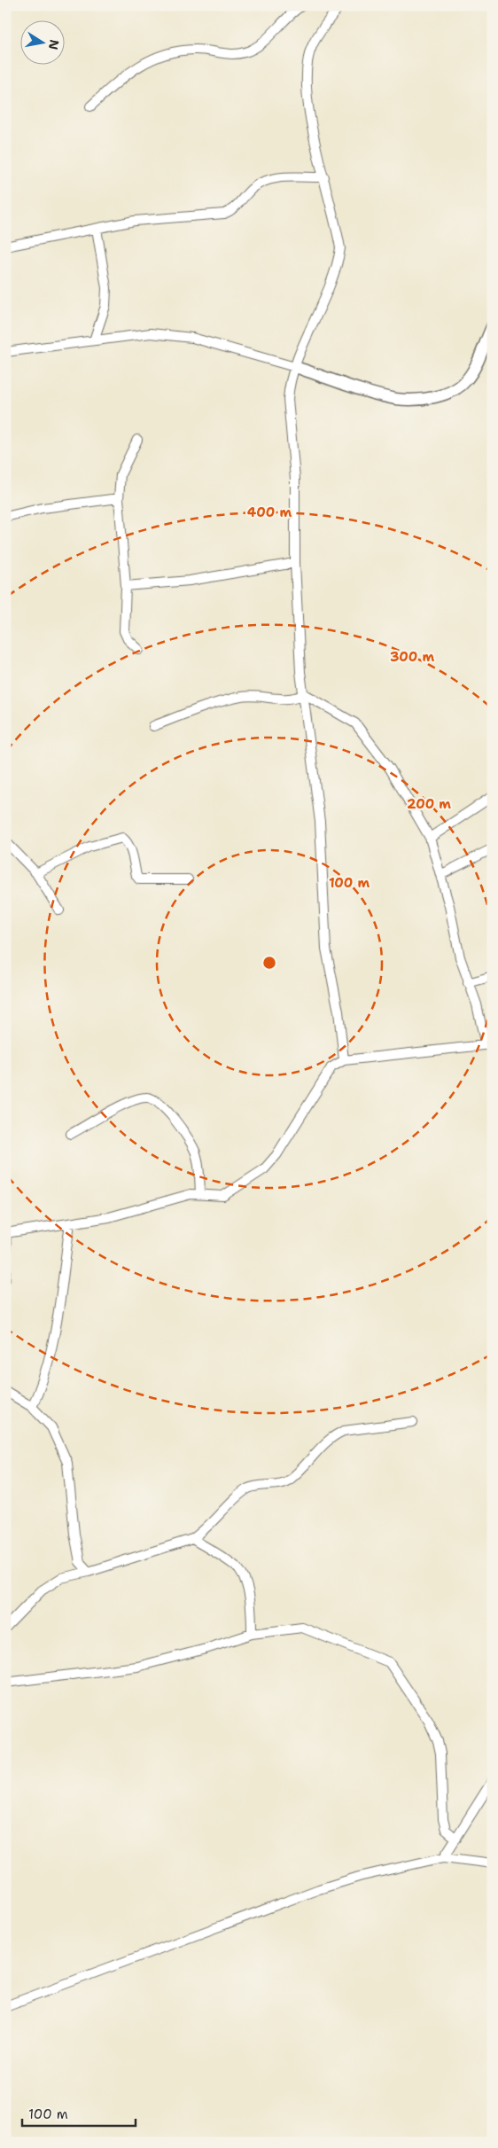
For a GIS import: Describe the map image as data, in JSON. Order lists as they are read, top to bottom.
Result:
{
  "scale_bar": "100 m",
  "north": "right",
  "rings": [
    "400 m",
    "300 m",
    "200 m",
    "100 m"
  ]
}
